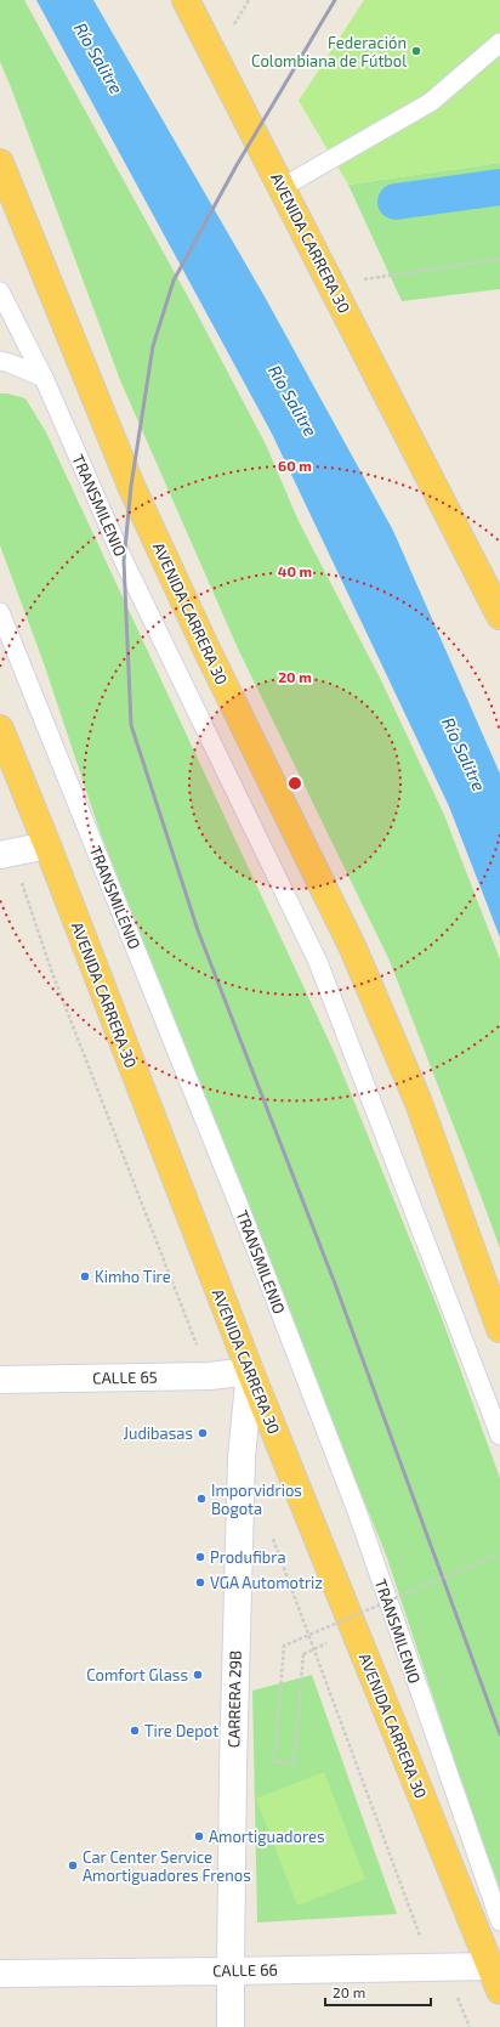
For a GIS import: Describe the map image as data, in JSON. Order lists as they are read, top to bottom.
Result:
{
  "streets": {
    "highway": ["AVENIDA CARRERA 30"],
    "street": ["CALLE 65", "CARRERA 29B", "CALLE 66"],
    "lane": ["TRANSMILENIO"]
  },
  "crossings": [
    ["AVENIDA CARRERA 30", "CALLE 65"],
    ["AVENIDA CARRERA 30", "CARRERA 29B"],
    ["AVENIDA CARRERA 30", "CALLE 66"],
    ["CALLE 65", "CARRERA 29B"],
    ["CARRERA 29B", "CALLE 66"]
  ],
  "water": ["Río Salitre"],
  "places": [
    "Federación Colombiana de Fútbol",
    "Kimho Tire",
    "Judibasas",
    "Imporvidrios Bogota",
    "Produfibra",
    "VGA Automotriz",
    "Comfort Glass",
    "Tire Depot",
    "Amortiguadores",
    "Car Center Service Amortiguadores Frenos"
  ],
  "scale_bar": "20 m",
  "rings": ["60 m", "40 m", "20 m"]
}
